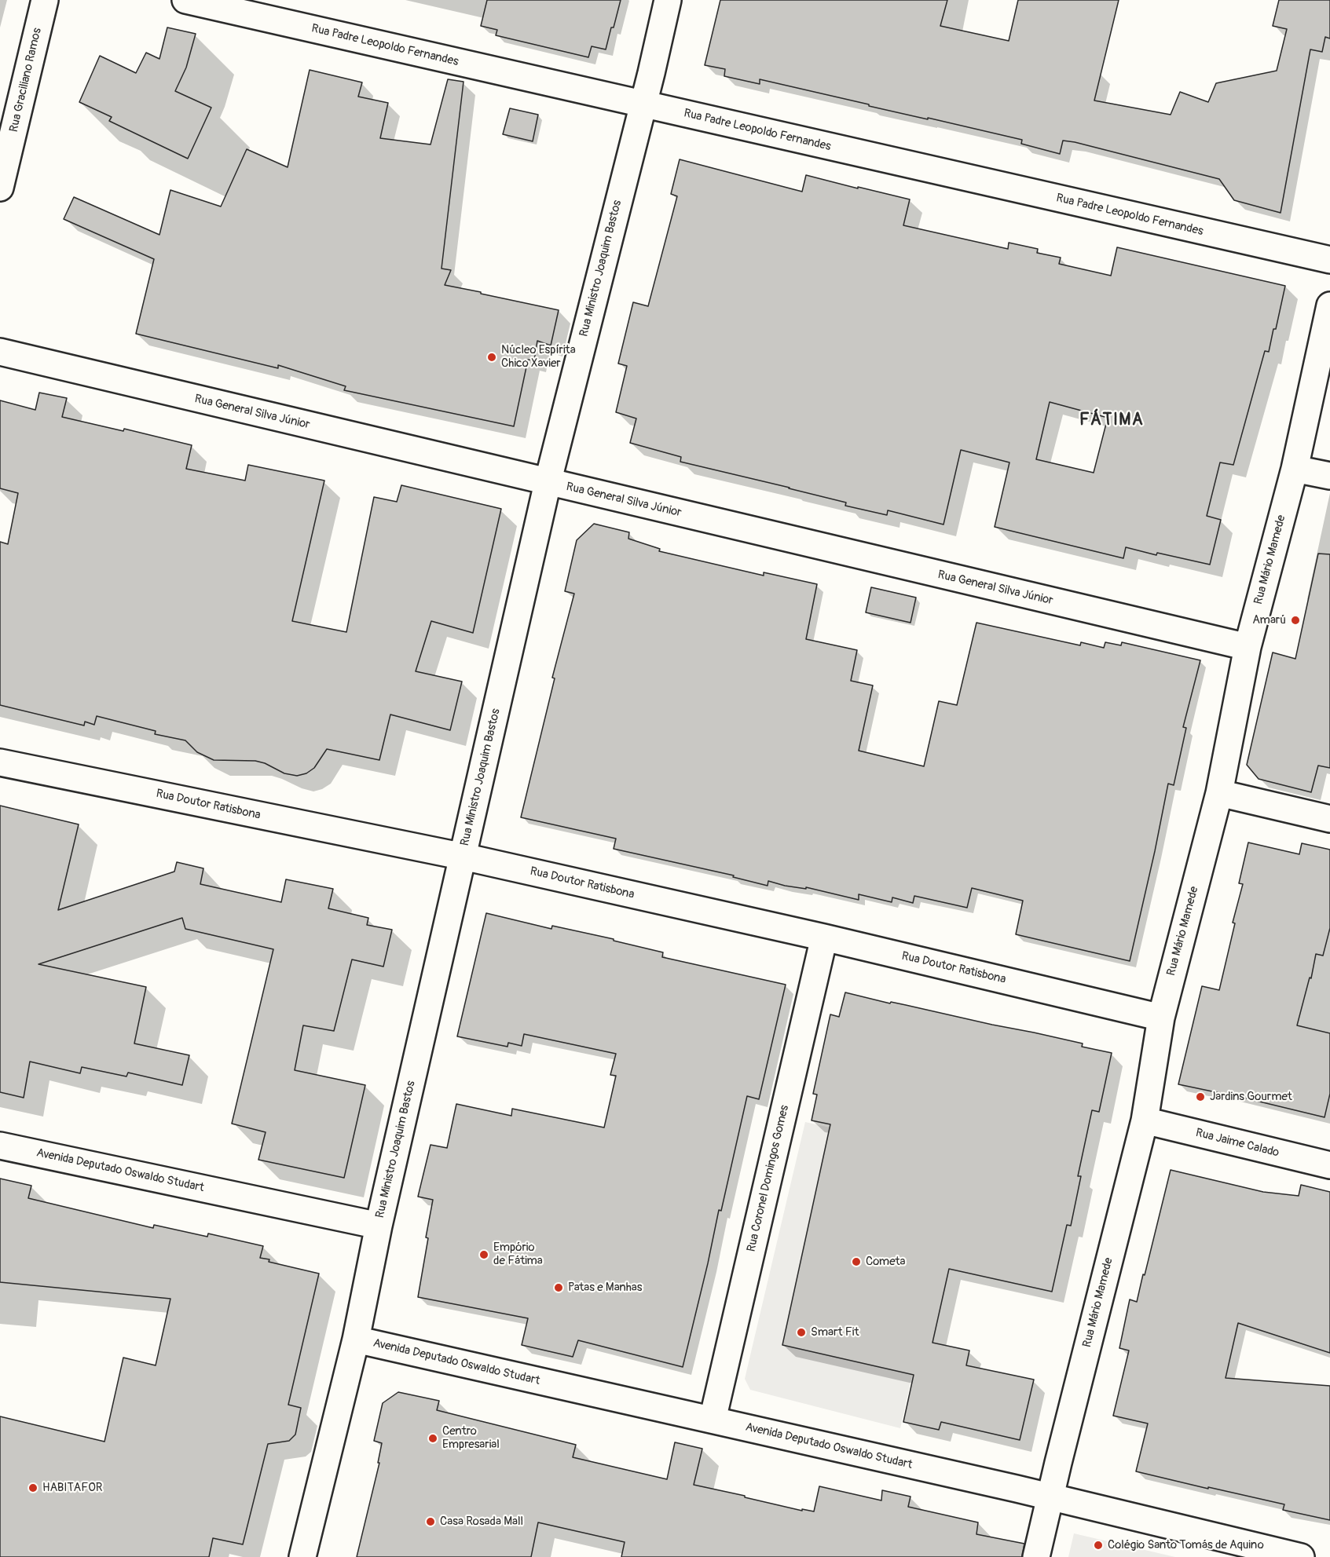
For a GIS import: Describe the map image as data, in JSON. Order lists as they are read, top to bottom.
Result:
{
  "streets": {
    "street": [
      "Rua Padre Leopoldo Fernandes",
      "Rua Graciliano Ramos",
      "Rua Ministro Joaquim Bastos",
      "Rua General Silva Júnior",
      "Rua Mário Mamede",
      "Rua Doutor Ratisbona",
      "Rua Jaime Calado",
      "Avenida Deputado Oswaldo Studart",
      "Rua Coronel Domingos Gomes"
    ]
  },
  "crossings": [
    ["Rua Padre Leopoldo Fernandes", "Rua Ministro Joaquim Bastos"],
    ["Rua Ministro Joaquim Bastos", "Rua General Silva Júnior"],
    ["Rua Ministro Joaquim Bastos", "Rua Doutor Ratisbona"],
    ["Rua Ministro Joaquim Bastos", "Avenida Deputado Oswaldo Studart"],
    ["Rua General Silva Júnior", "Rua Mário Mamede"],
    ["Rua Mário Mamede", "Rua Doutor Ratisbona"],
    ["Rua Mário Mamede", "Rua Jaime Calado"],
    ["Rua Mário Mamede", "Avenida Deputado Oswaldo Studart"],
    ["Rua Doutor Ratisbona", "Rua Coronel Domingos Gomes"],
    ["Avenida Deputado Oswaldo Studart", "Rua Coronel Domingos Gomes"]
  ],
  "districts": ["FÁTIMA"],
  "places": [
    "Núcleo Espírita Chico Xavier",
    "Amarú",
    "Jardins Gourmet",
    "Empório de Fátima",
    "Cometa",
    "Patas e Manhas",
    "Smart Fit",
    "Centro Empresarial",
    "HABITAFOR",
    "Casa Rosada Mall",
    "Colégio Santo Tomás de Aquino"
  ]
}
